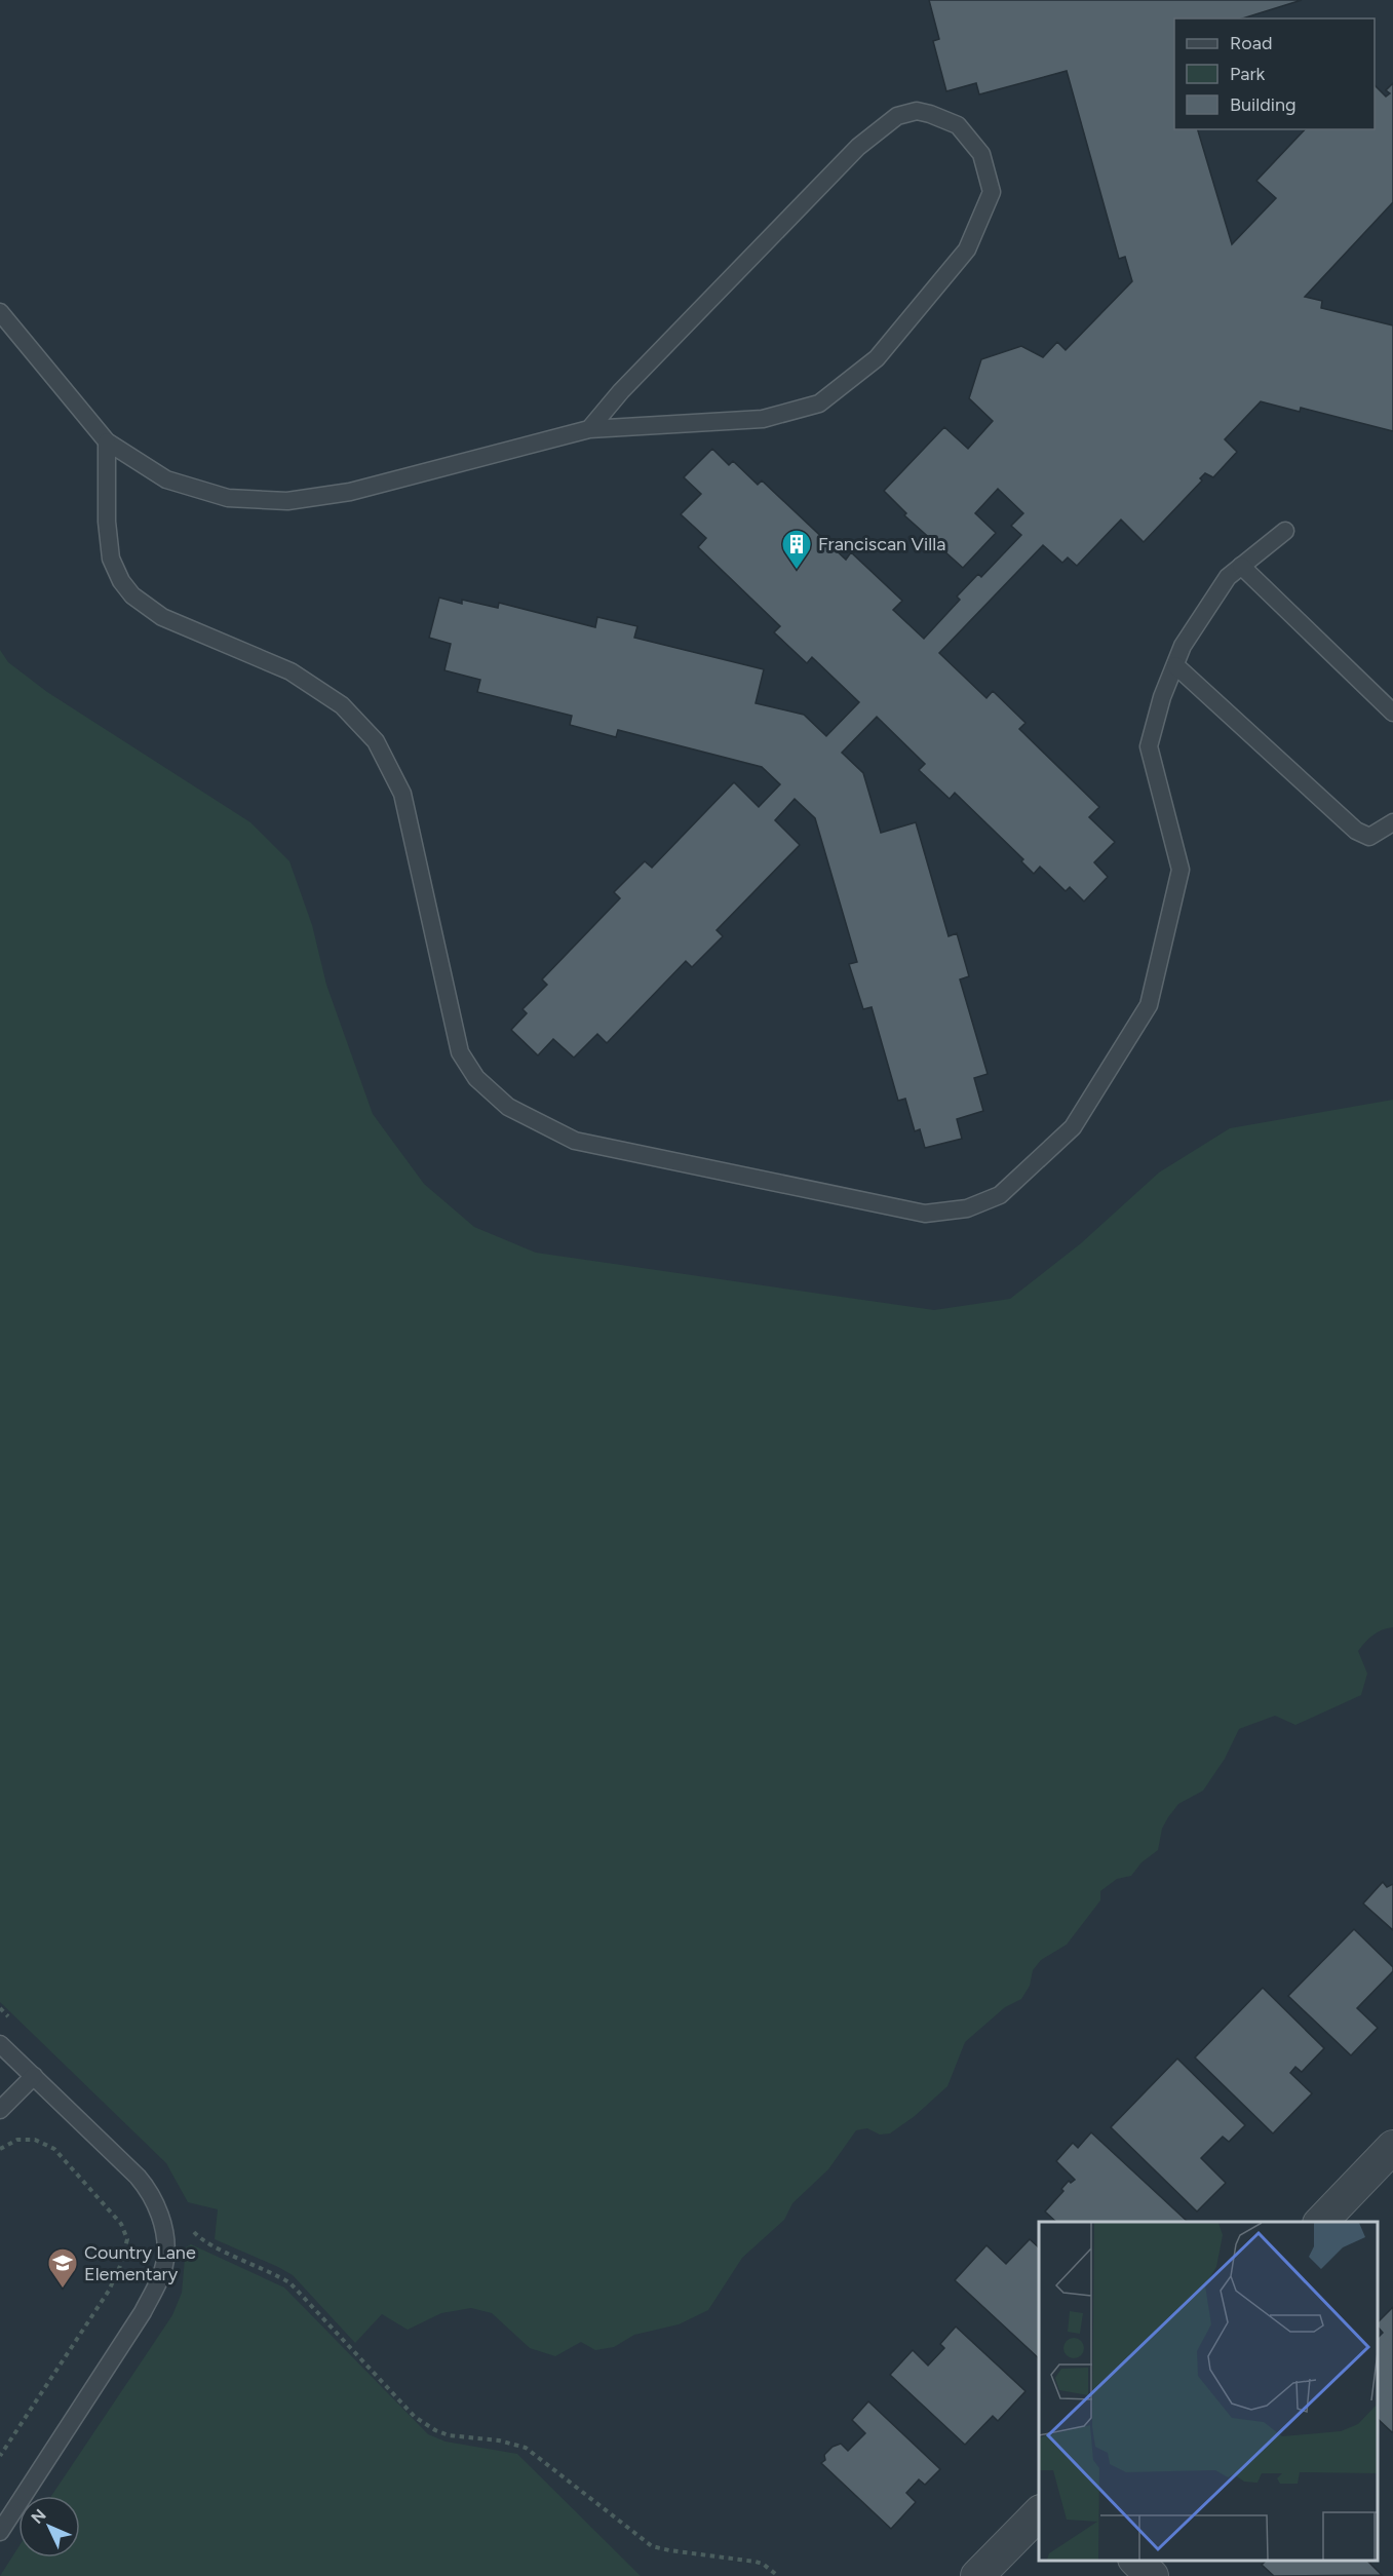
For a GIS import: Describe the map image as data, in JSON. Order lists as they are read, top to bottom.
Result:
{
  "places": {
    "building": ["Franciscan Villa"],
    "school or university": ["Country Lane Elementary"]
  },
  "legend": ["Road", "Park", "Building"],
  "north": "top left"
}
